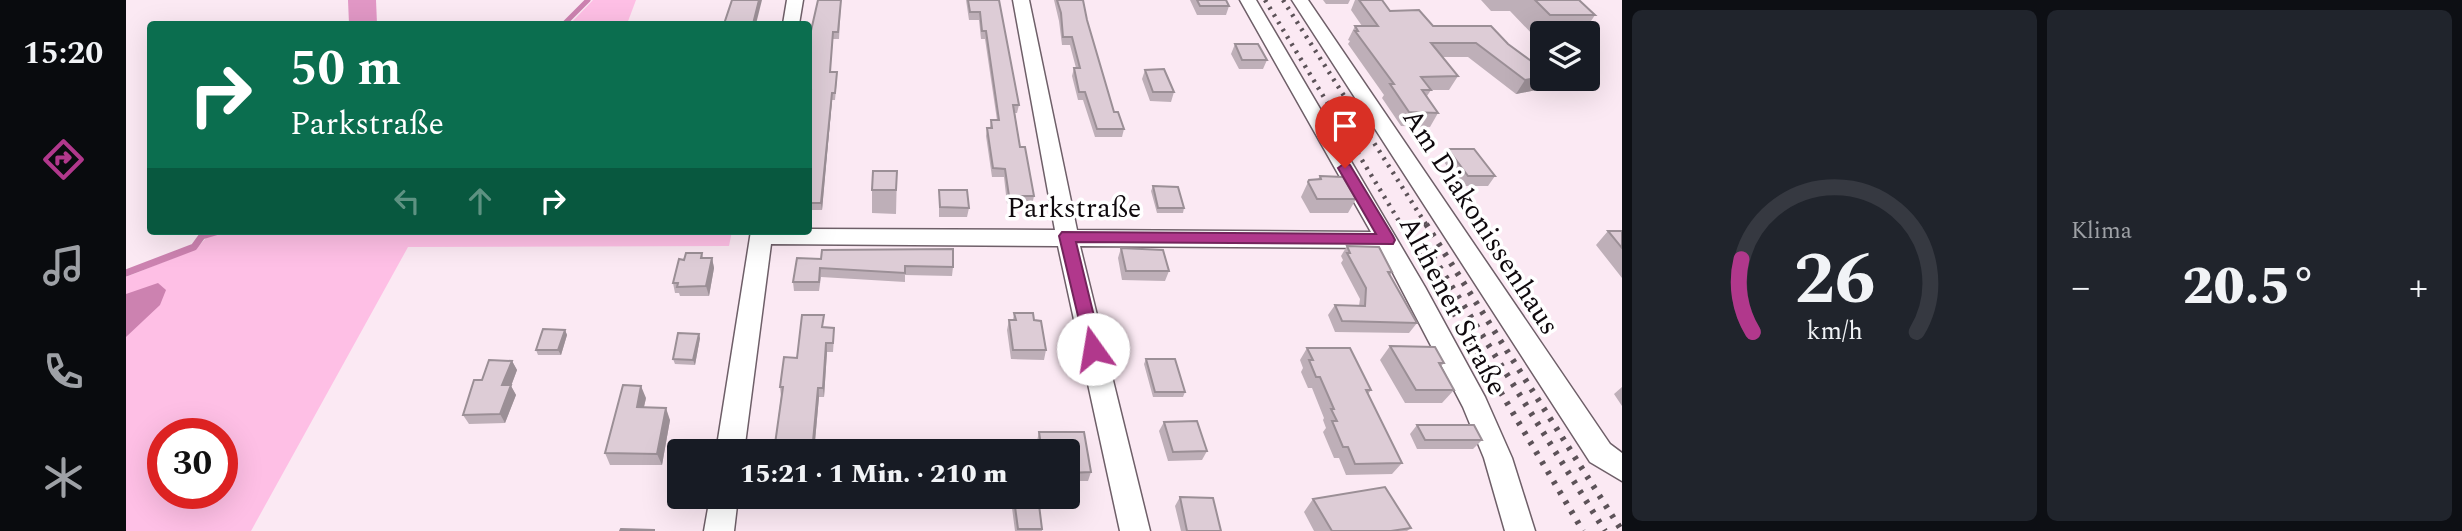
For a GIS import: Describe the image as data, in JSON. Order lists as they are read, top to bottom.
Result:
{
  "streets": {
    "street": ["Parkstraße", "Am Diakonissenhaus", "Althener Straße"]
  },
  "crossings": [
    ["Parkstraße", "Althener Straße"]
  ],
  "page": {
    "tabs": "15:20",
    "tile": "Klima",
    "turn": ["50 m", "Parkstraße"],
    "heat": ["−", "20.5°", "+"],
    "limit": "30",
    "trip": "15:21 · 1 Min. · 210 m",
    "gauge": ["26", "km/h"]
  }
}
